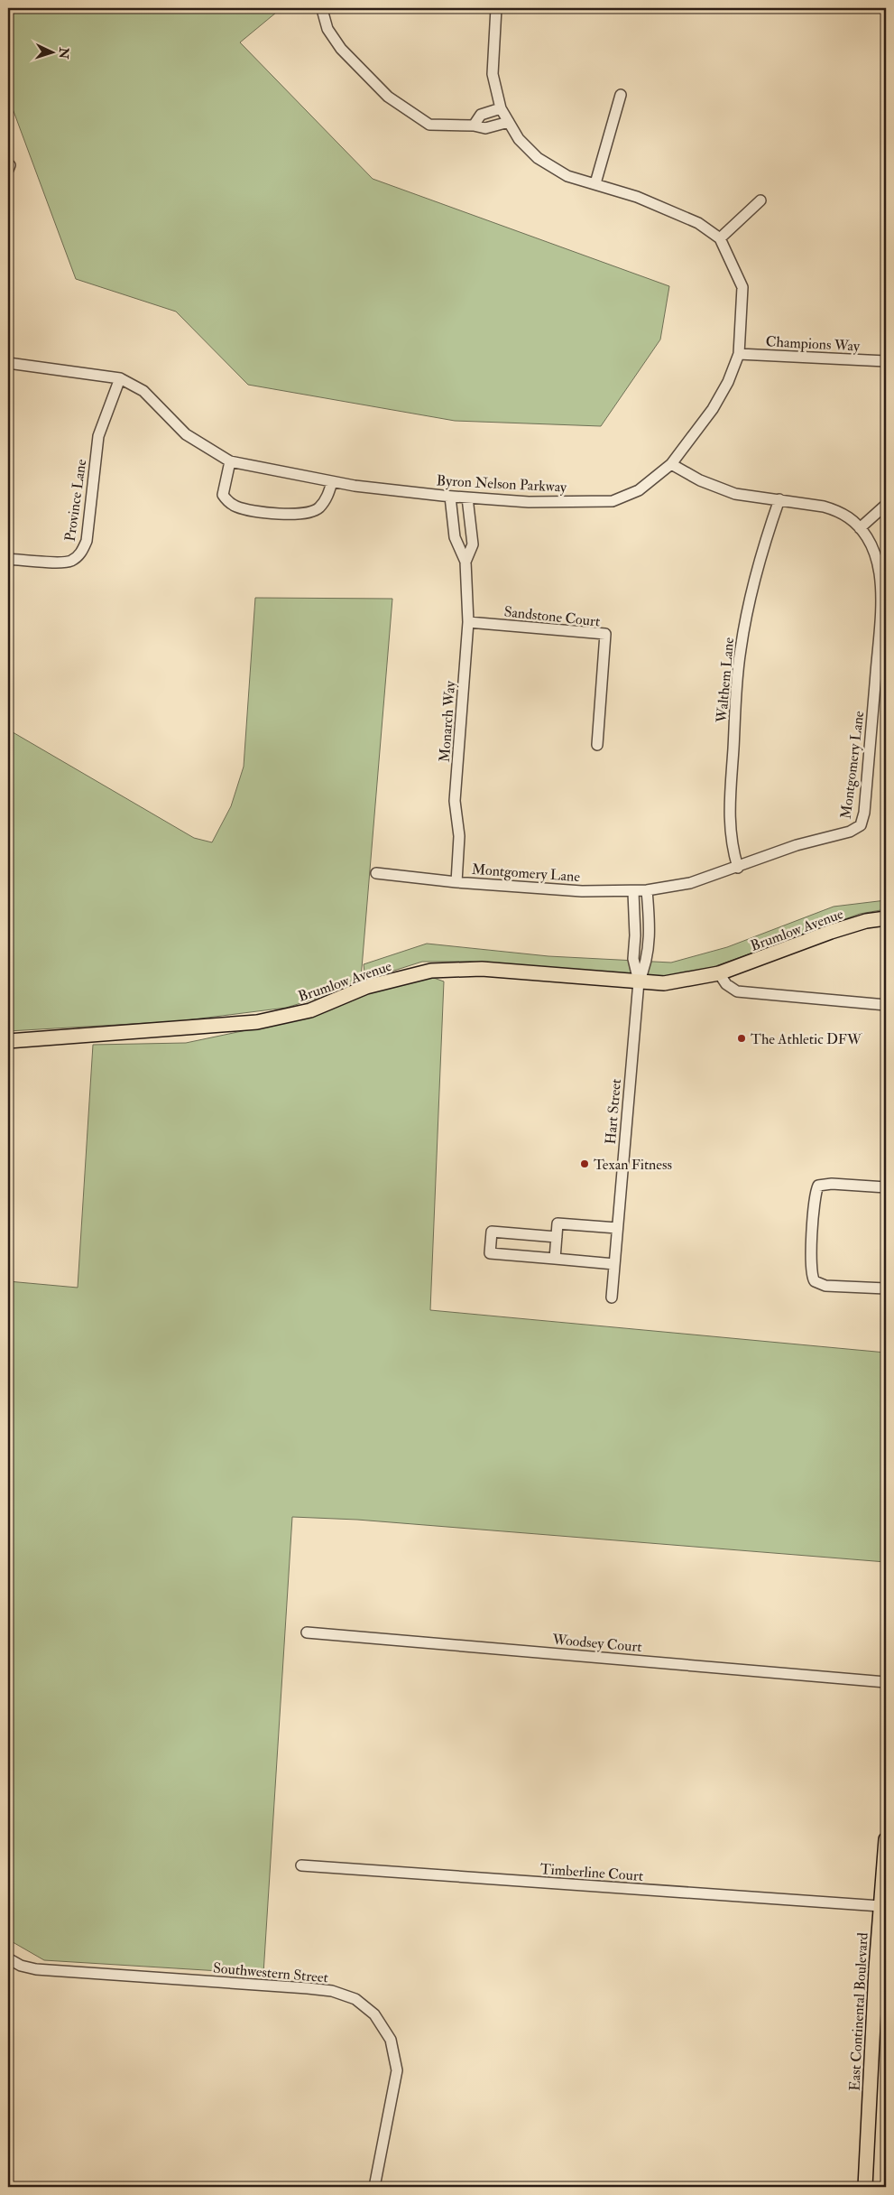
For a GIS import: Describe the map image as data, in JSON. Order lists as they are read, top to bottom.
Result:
{
  "streets": {
    "main road": ["Brumlow Avenue", "East Continental Boulevard"],
    "street": [
      "Champions Way",
      "Byron Nelson Parkway",
      "Province Lane",
      "Sandstone Court",
      "Walthem Lane",
      "Monarch Way",
      "Montgomery Lane",
      "Hart Street",
      "Woodsey Court",
      "Timberline Court",
      "Southwestern Street"
    ]
  },
  "crossings": [
    ["Champions Way", "Byron Nelson Parkway"],
    ["Byron Nelson Parkway", "Province Lane"],
    ["Byron Nelson Parkway", "Monarch Way"],
    ["Byron Nelson Parkway", "Montgomery Lane"],
    ["Sandstone Court", "Monarch Way"],
    ["Walthem Lane", "Montgomery Lane"],
    ["Monarch Way", "Montgomery Lane"],
    ["Brumlow Avenue", "Hart Street"],
    ["Timberline Court", "East Continental Boulevard"]
  ],
  "places": ["The Athletic DFW", "Texan Fitness"],
  "north": "right"
}
